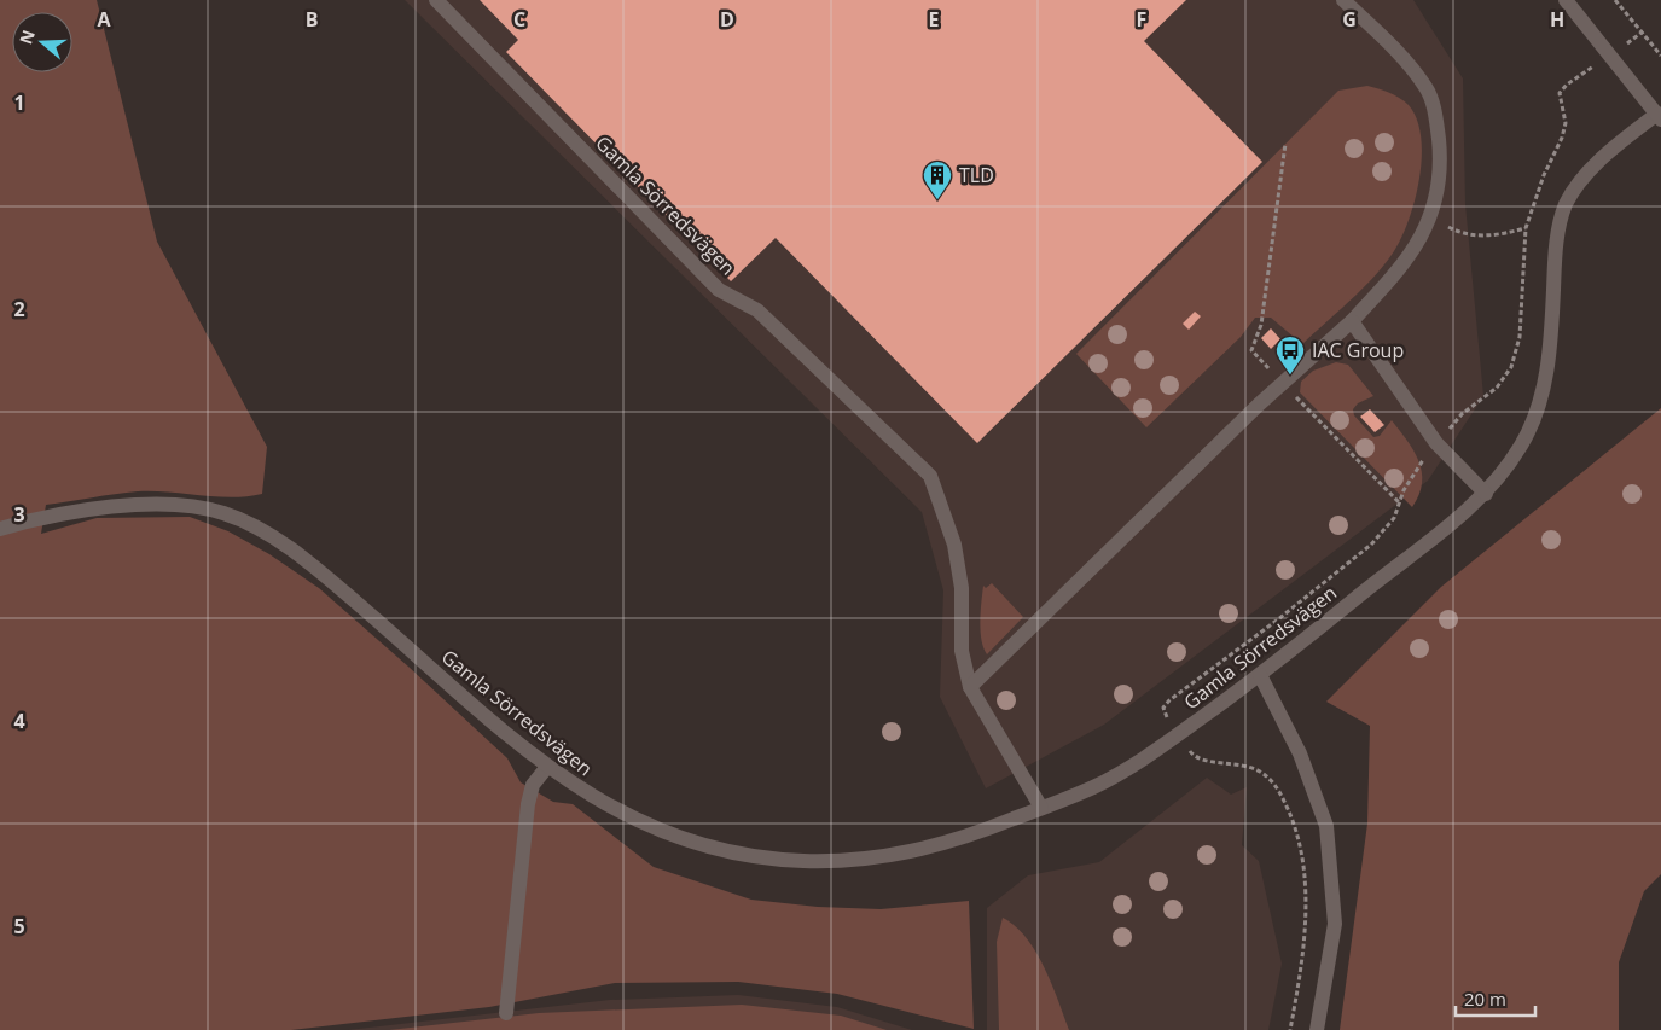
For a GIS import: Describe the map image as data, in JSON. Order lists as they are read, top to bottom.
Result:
{
  "streets": {
    "street": ["Gamla Sörredsvägen"]
  },
  "places": {
    "building": ["TLD"],
    "bus stop": ["IAC Group"]
  },
  "scale_bar": "20 m",
  "north": "left",
  "grid": {
    "columns": [
      "A",
      "B",
      "C",
      "D",
      "E",
      "F",
      "G",
      "H"
    ],
    "rows": [
      "1",
      "2",
      "3",
      "4",
      "5"
    ]
  }
}
